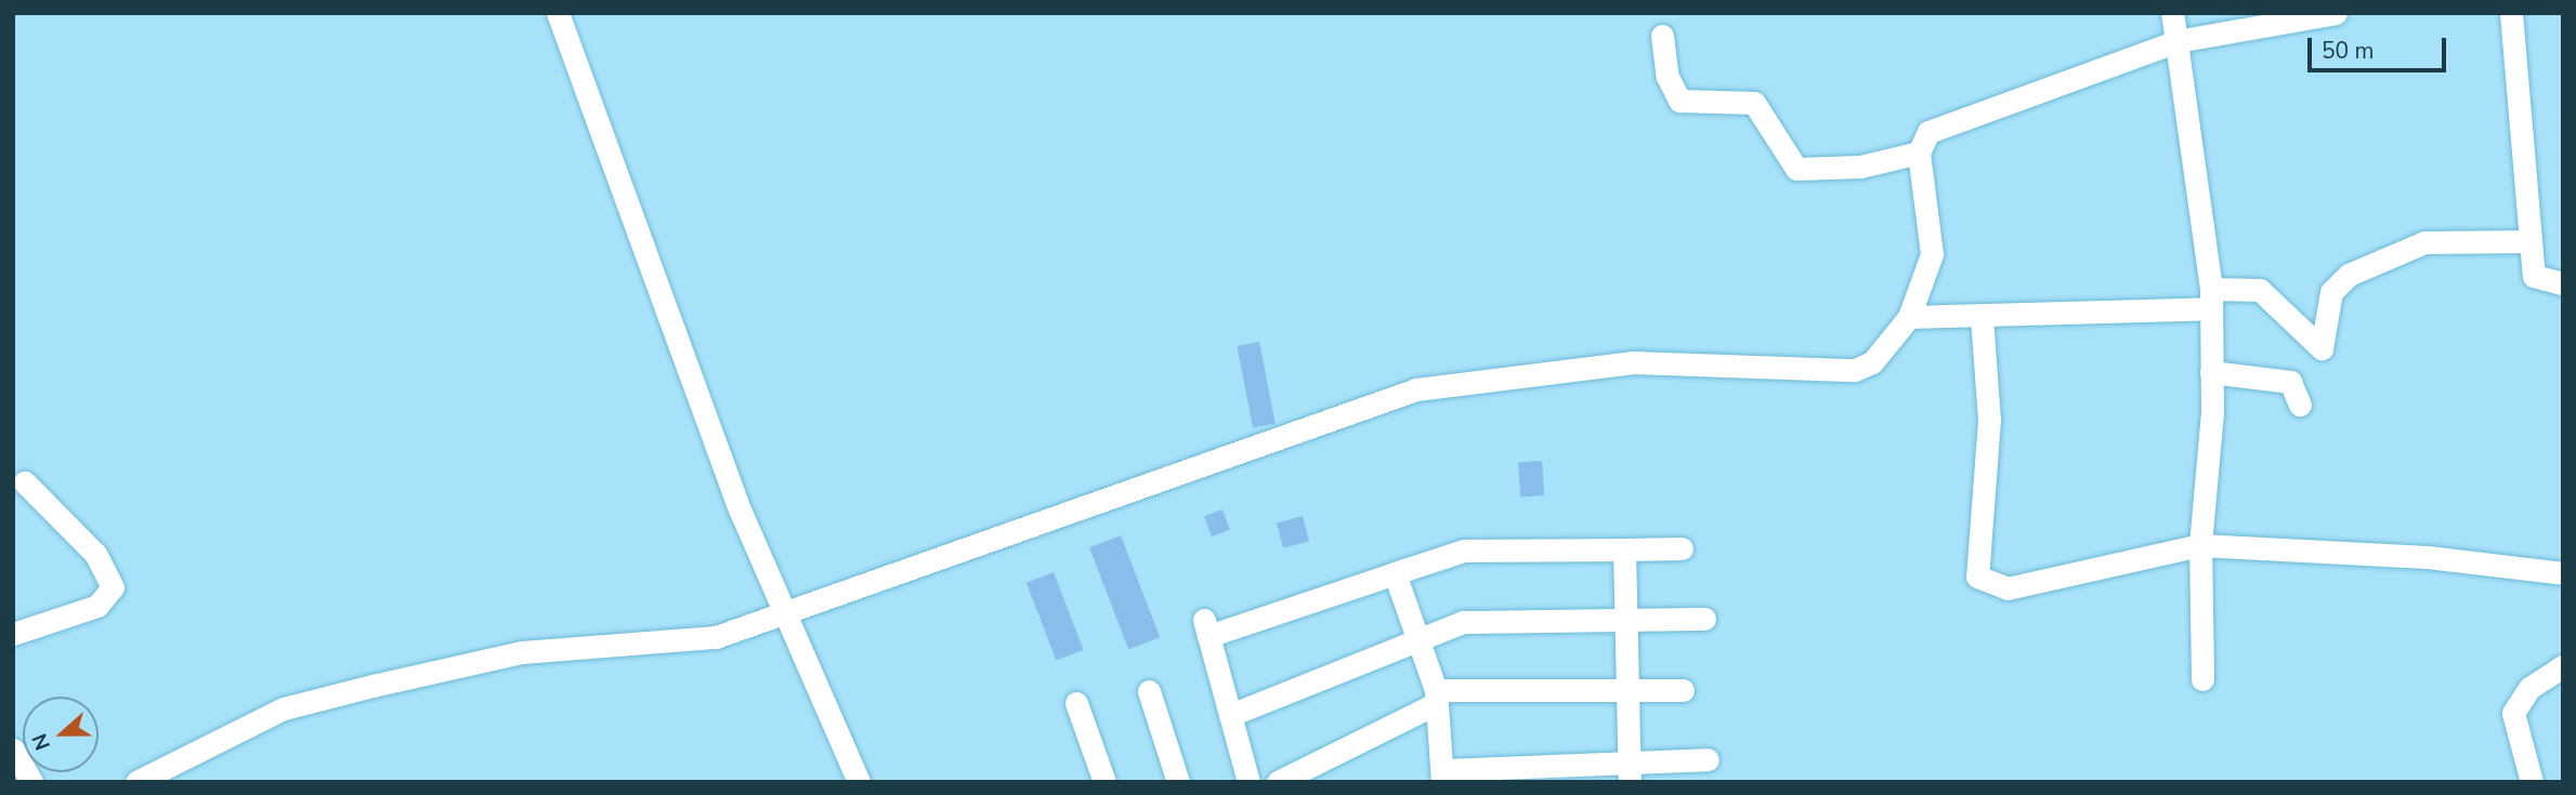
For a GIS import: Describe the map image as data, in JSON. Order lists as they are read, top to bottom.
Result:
{
  "scale_bar": "50 m",
  "north": "left"
}
